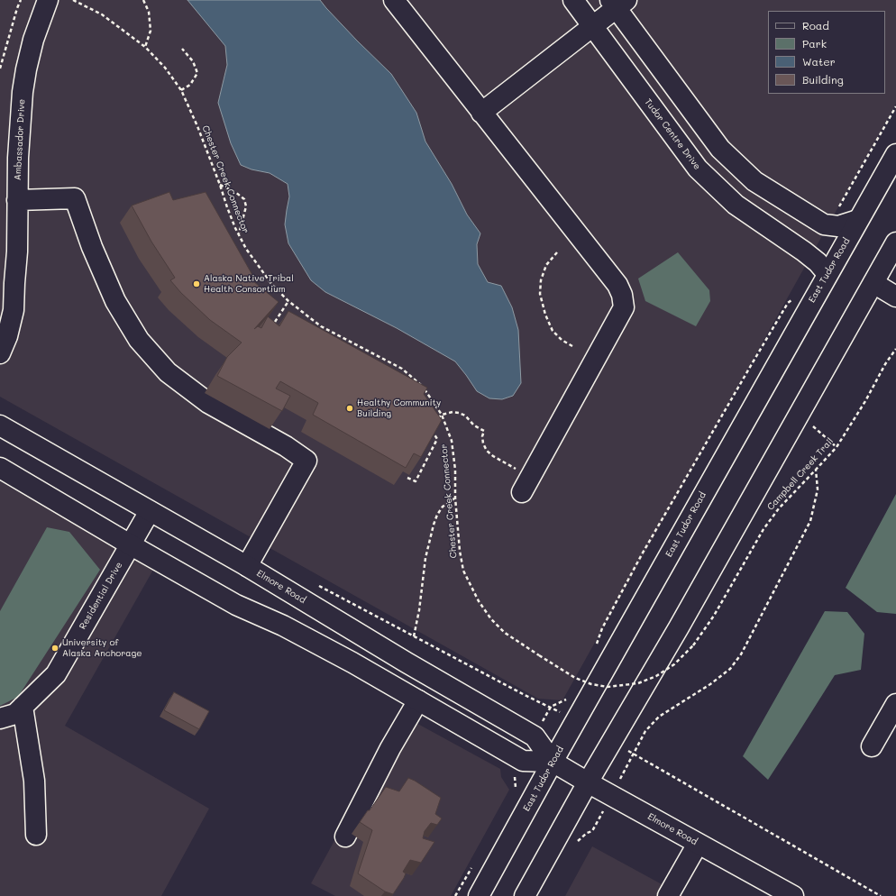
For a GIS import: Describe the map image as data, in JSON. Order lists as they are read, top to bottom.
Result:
{
  "streets": {
    "main road": [
      "Tudor Centre Drive",
      "Ambassador Drive",
      "East Tudor Road",
      "Elmore Road",
      "Residential Drive"
    ],
    "path": ["Chester Creek Connector", "Campbell Creek Trail"]
  },
  "crossings": [
    ["Tudor Centre Drive", "East Tudor Road"],
    ["Chester Creek Connector", "Campbell Creek Trail"],
    ["East Tudor Road", "Elmore Road"],
    ["Elmore Road", "Residential Drive"]
  ],
  "places": ["Alaska Native Tribal Health Consortium", "Healthy Community Building", "University of Alaska Anchorage"],
  "legend": [
    "Road",
    "Park",
    "Water",
    "Building"
  ]
}
